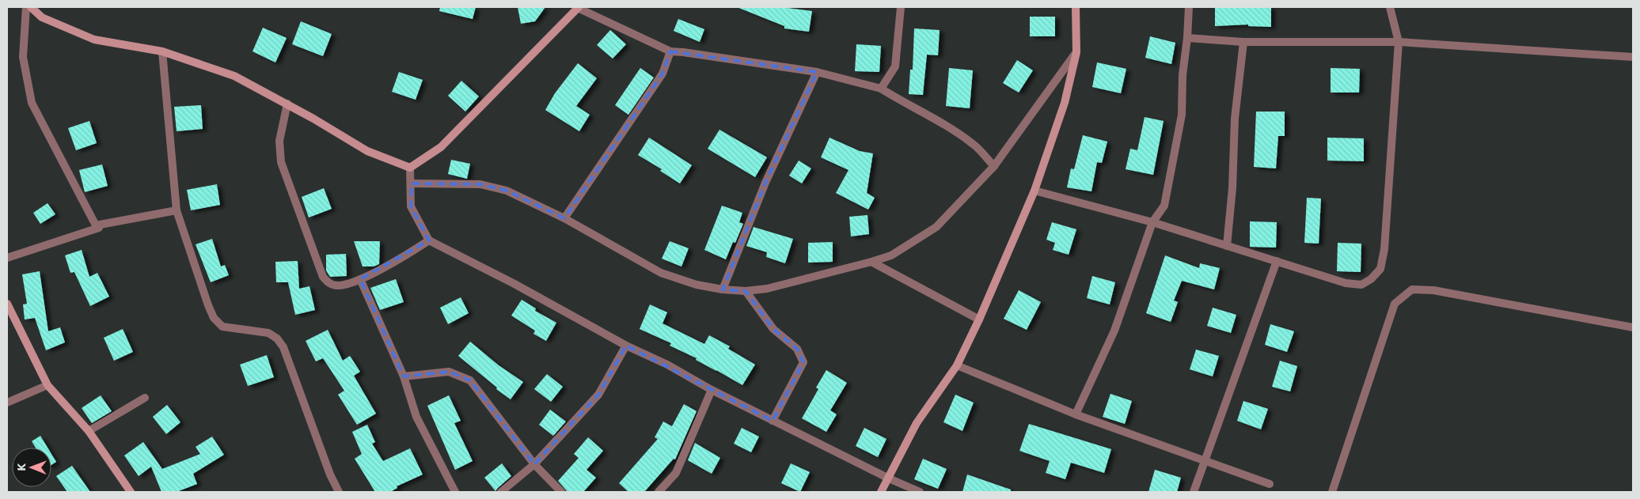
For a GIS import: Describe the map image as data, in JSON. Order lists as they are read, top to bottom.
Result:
{
  "north": "left"
}
